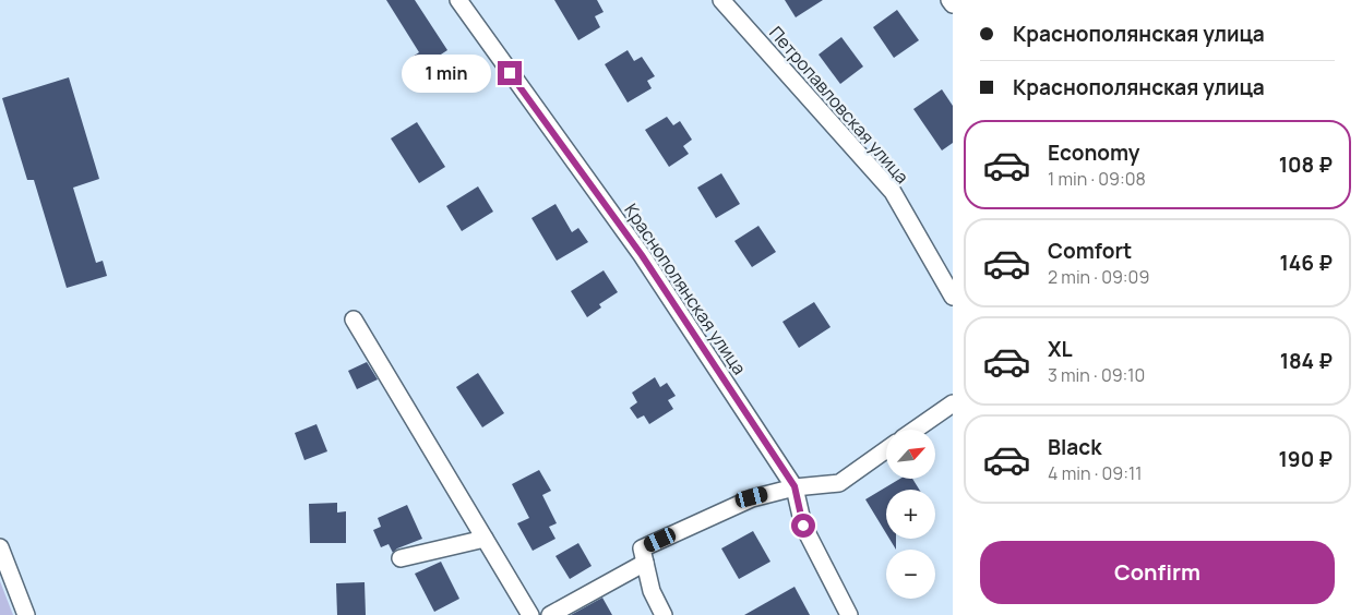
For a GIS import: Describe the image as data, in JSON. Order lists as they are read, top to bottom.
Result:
{
  "streets": {
    "street": ["Петропавловская улица", "Краснополянская улица"]
  },
  "north": "top right",
  "page": {
    "banner": ["Краснополянская улица", "Краснополянская улица"],
    "bubble": "1 min",
    "list": [
      {
        "name": "Economy",
        "note": "1 min · 09:08",
        "value": "108 ₽"
      },
      {
        "name": "Comfort",
        "note": "2 min · 09:09",
        "value": "146 ₽"
      },
      {
        "name": "XL",
        "note": "3 min · 09:10",
        "value": "184 ₽"
      },
      {
        "name": "Black",
        "note": "4 min · 09:11",
        "value": "190 ₽"
      }
    ],
    "map_buttons": ["+", "−"],
    "buttons": "Confirm"
  }
}
